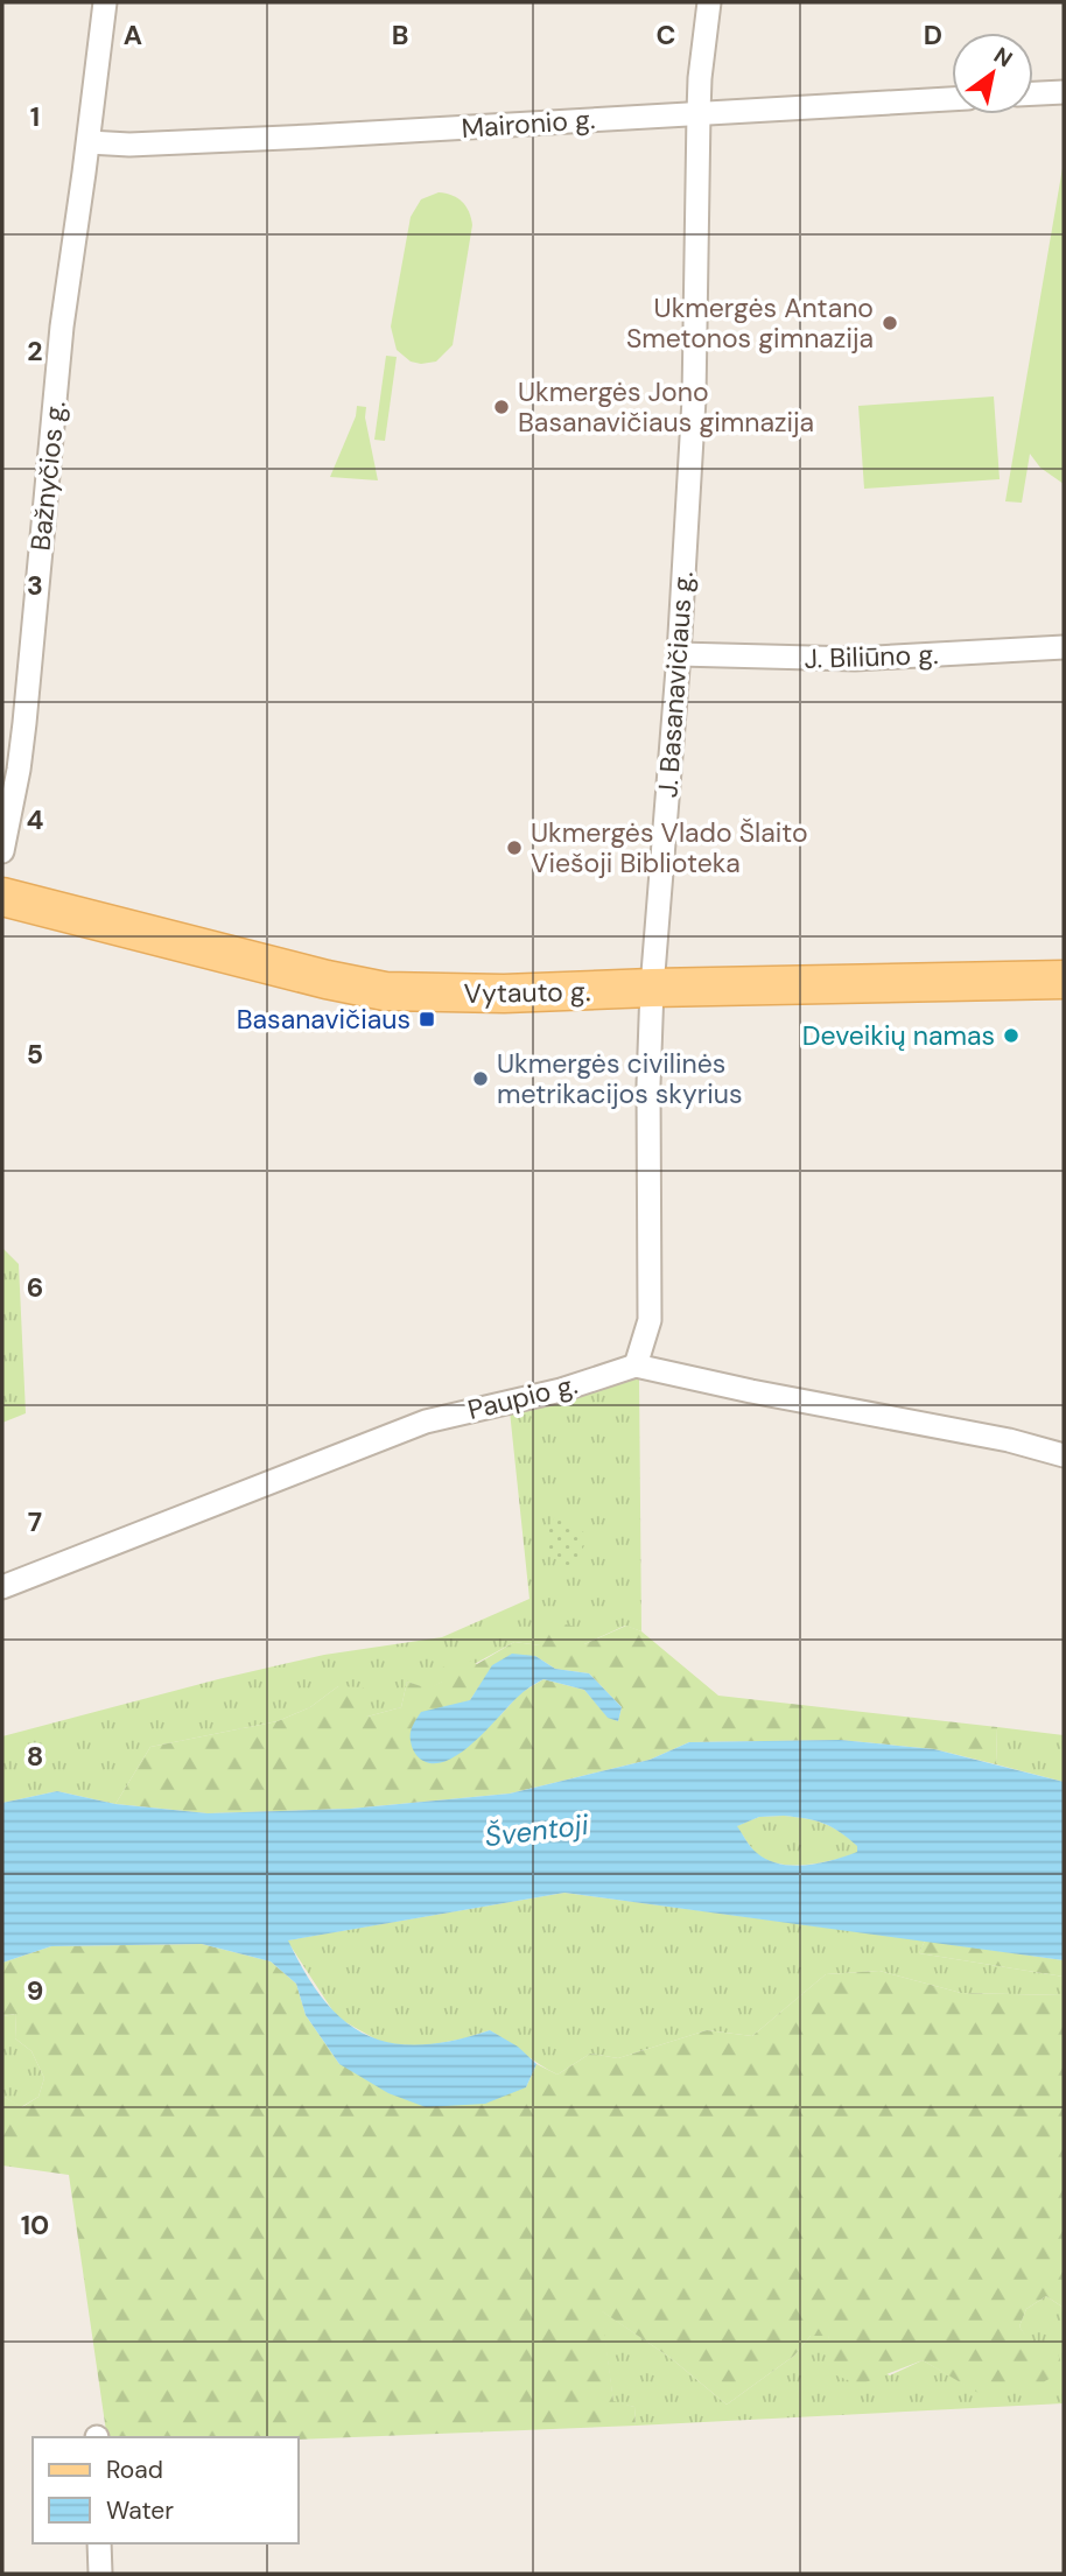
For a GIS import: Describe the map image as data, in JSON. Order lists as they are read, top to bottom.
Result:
{
  "streets": {
    "main road": ["Vytauto g."],
    "street": [
      "Maironio g.",
      "Bažnyčios g.",
      "J. Biliūno g.",
      "J. Basanavičiaus g.",
      "Paupio g."
    ]
  },
  "crossings": [
    ["Maironio g.", "Bažnyčios g."],
    ["Maironio g.", "J. Basanavičiaus g."],
    ["J. Biliūno g.", "J. Basanavičiaus g."],
    ["J. Basanavičiaus g.", "Vytauto g."],
    ["J. Basanavičiaus g.", "Paupio g."]
  ],
  "water": ["Šventoji"],
  "places": {
    "other": [
      "Ukmergės Antano Smetonos gimnazija",
      "Ukmergės Jono Basanavičiaus gimnazija",
      "Ukmergės Vlado Šlaito Viešoji Biblioteka",
      "Deveikių namas",
      "Ukmergės civilinės metrikacijos skyrius"
    ],
    "transit": ["Basanavičiaus"]
  },
  "legend": ["Road", "Water"],
  "north": "top right",
  "grid": {
    "columns": [
      "A",
      "B",
      "C",
      "D"
    ],
    "rows": [
      "1",
      "2",
      "3",
      "4",
      "5",
      "6",
      "7",
      "8",
      "9",
      "10"
    ]
  }
}
